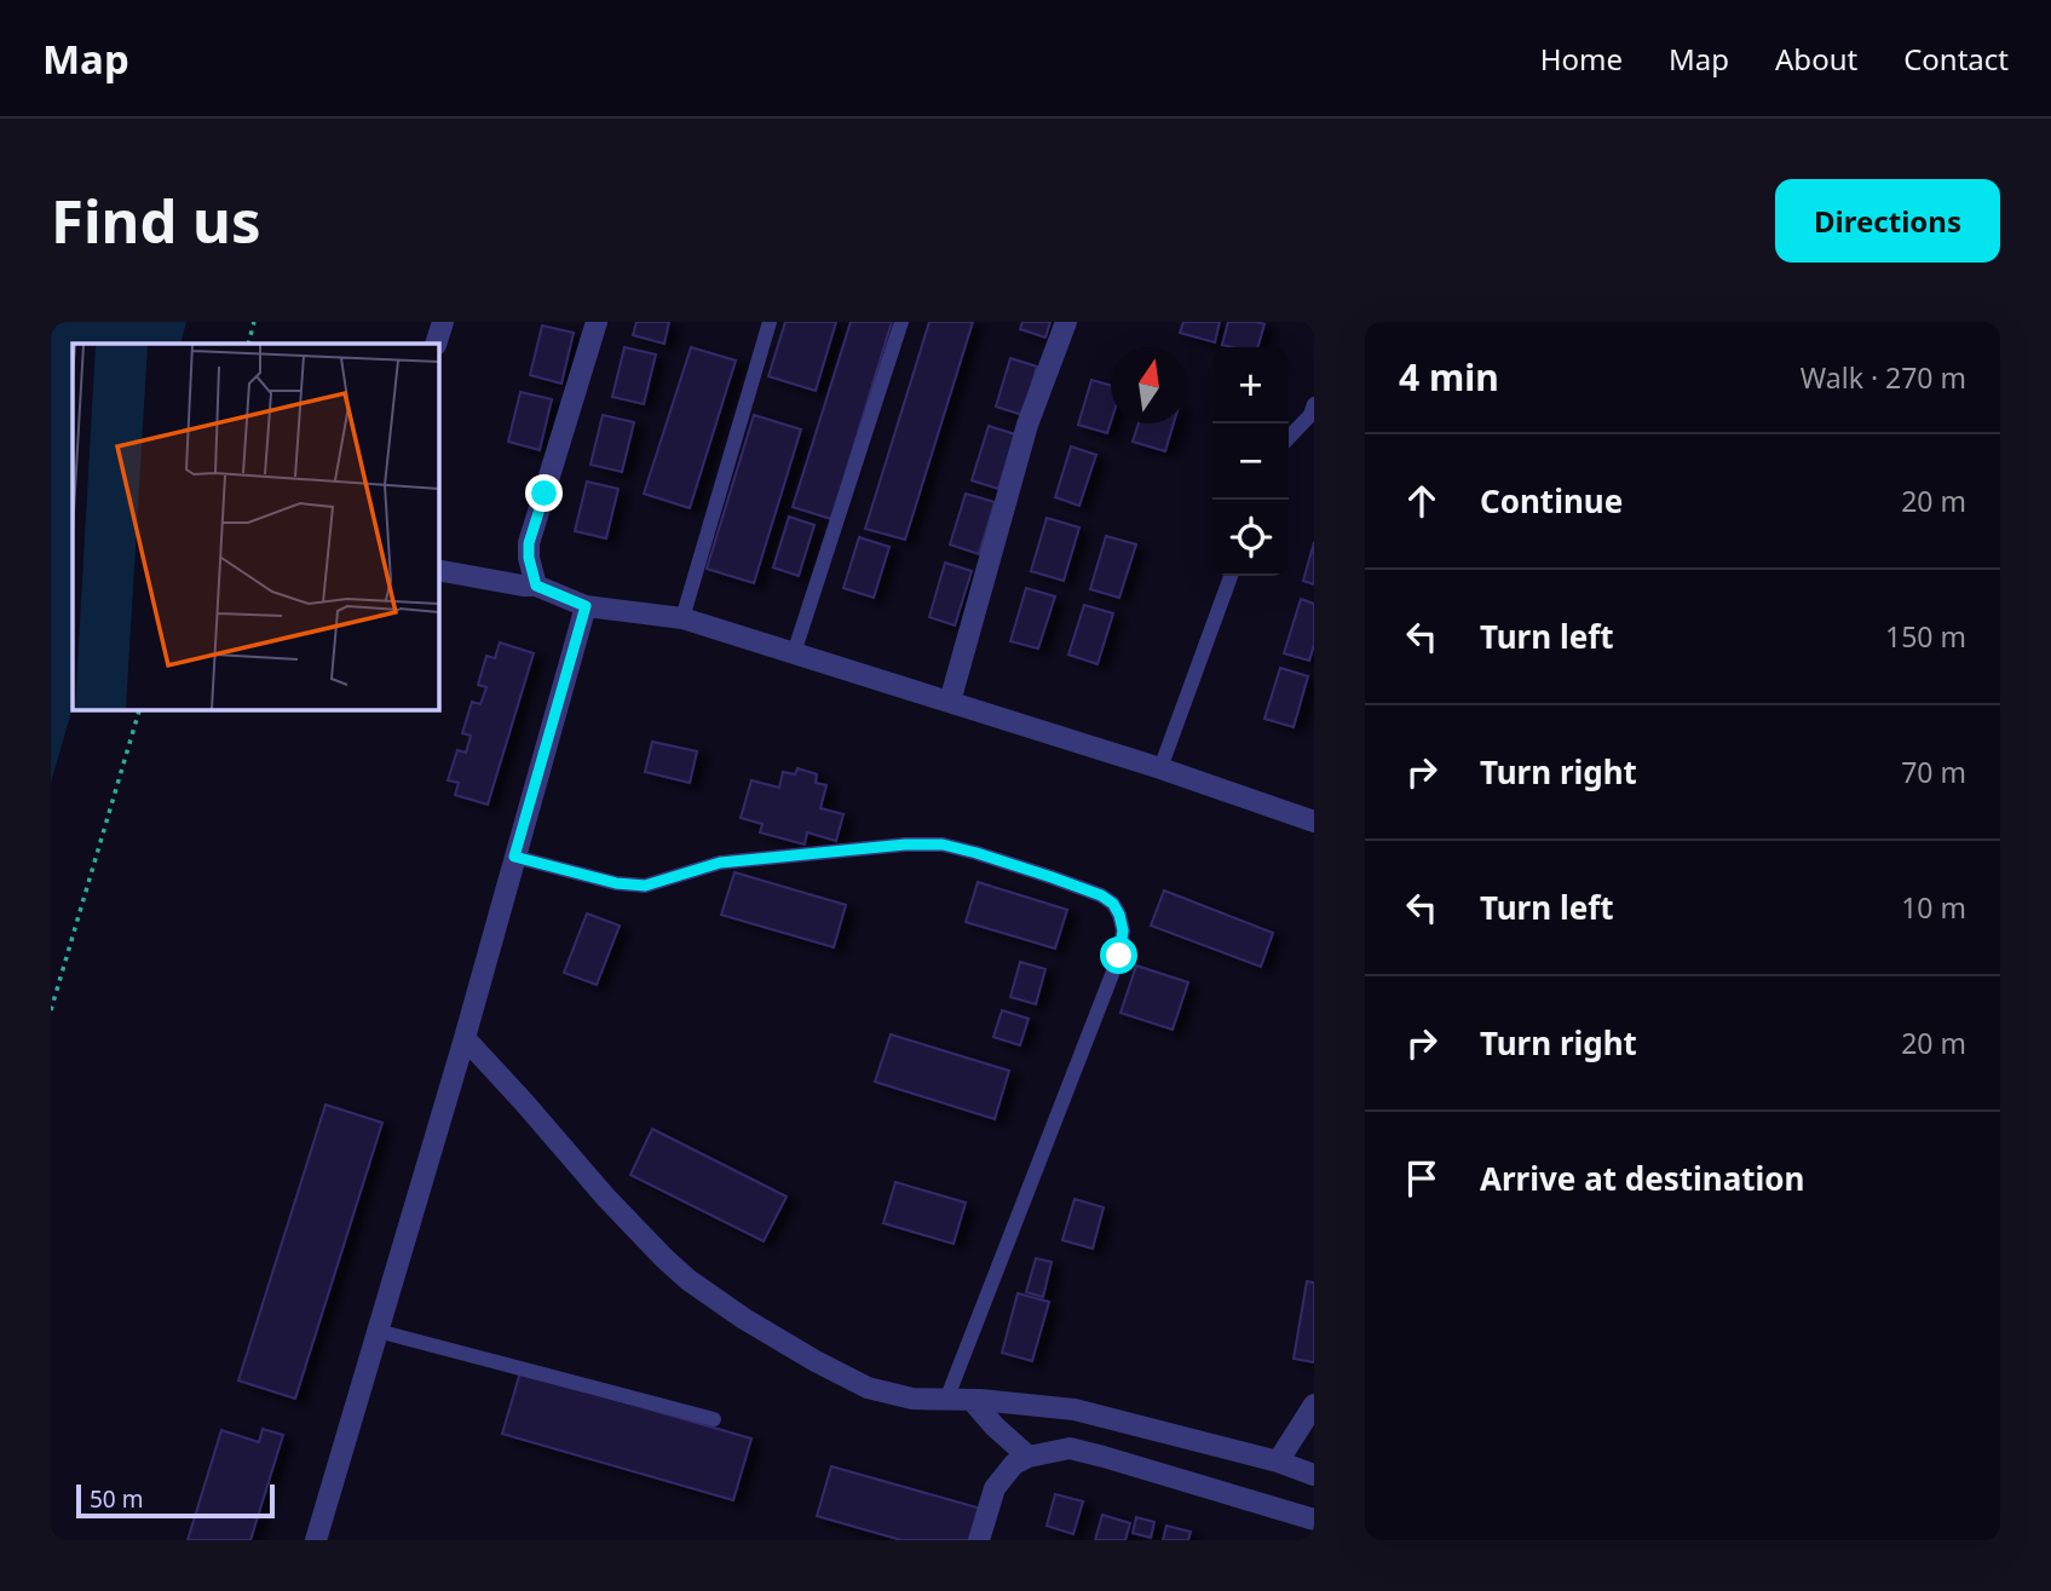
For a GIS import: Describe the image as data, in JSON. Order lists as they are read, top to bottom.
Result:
{
  "scale_bar": "50 m",
  "north": "top",
  "page": {
    "header": "Map",
    "nav": [
      "Home",
      "Map",
      "About",
      "Contact"
    ],
    "buttons": "Directions",
    "title": "Find us",
    "heading": ["4 min", "Walk · 270 m"],
    "map_buttons": ["+", "−"],
    "list": [
      ["Continue", "20 m"],
      ["Turn left", "150 m"],
      ["Turn right", "70 m"],
      ["Turn left", "10 m"],
      ["Turn right", "20 m"],
      "Arrive at destination"
    ],
    "scale": "50 m"
  }
}
